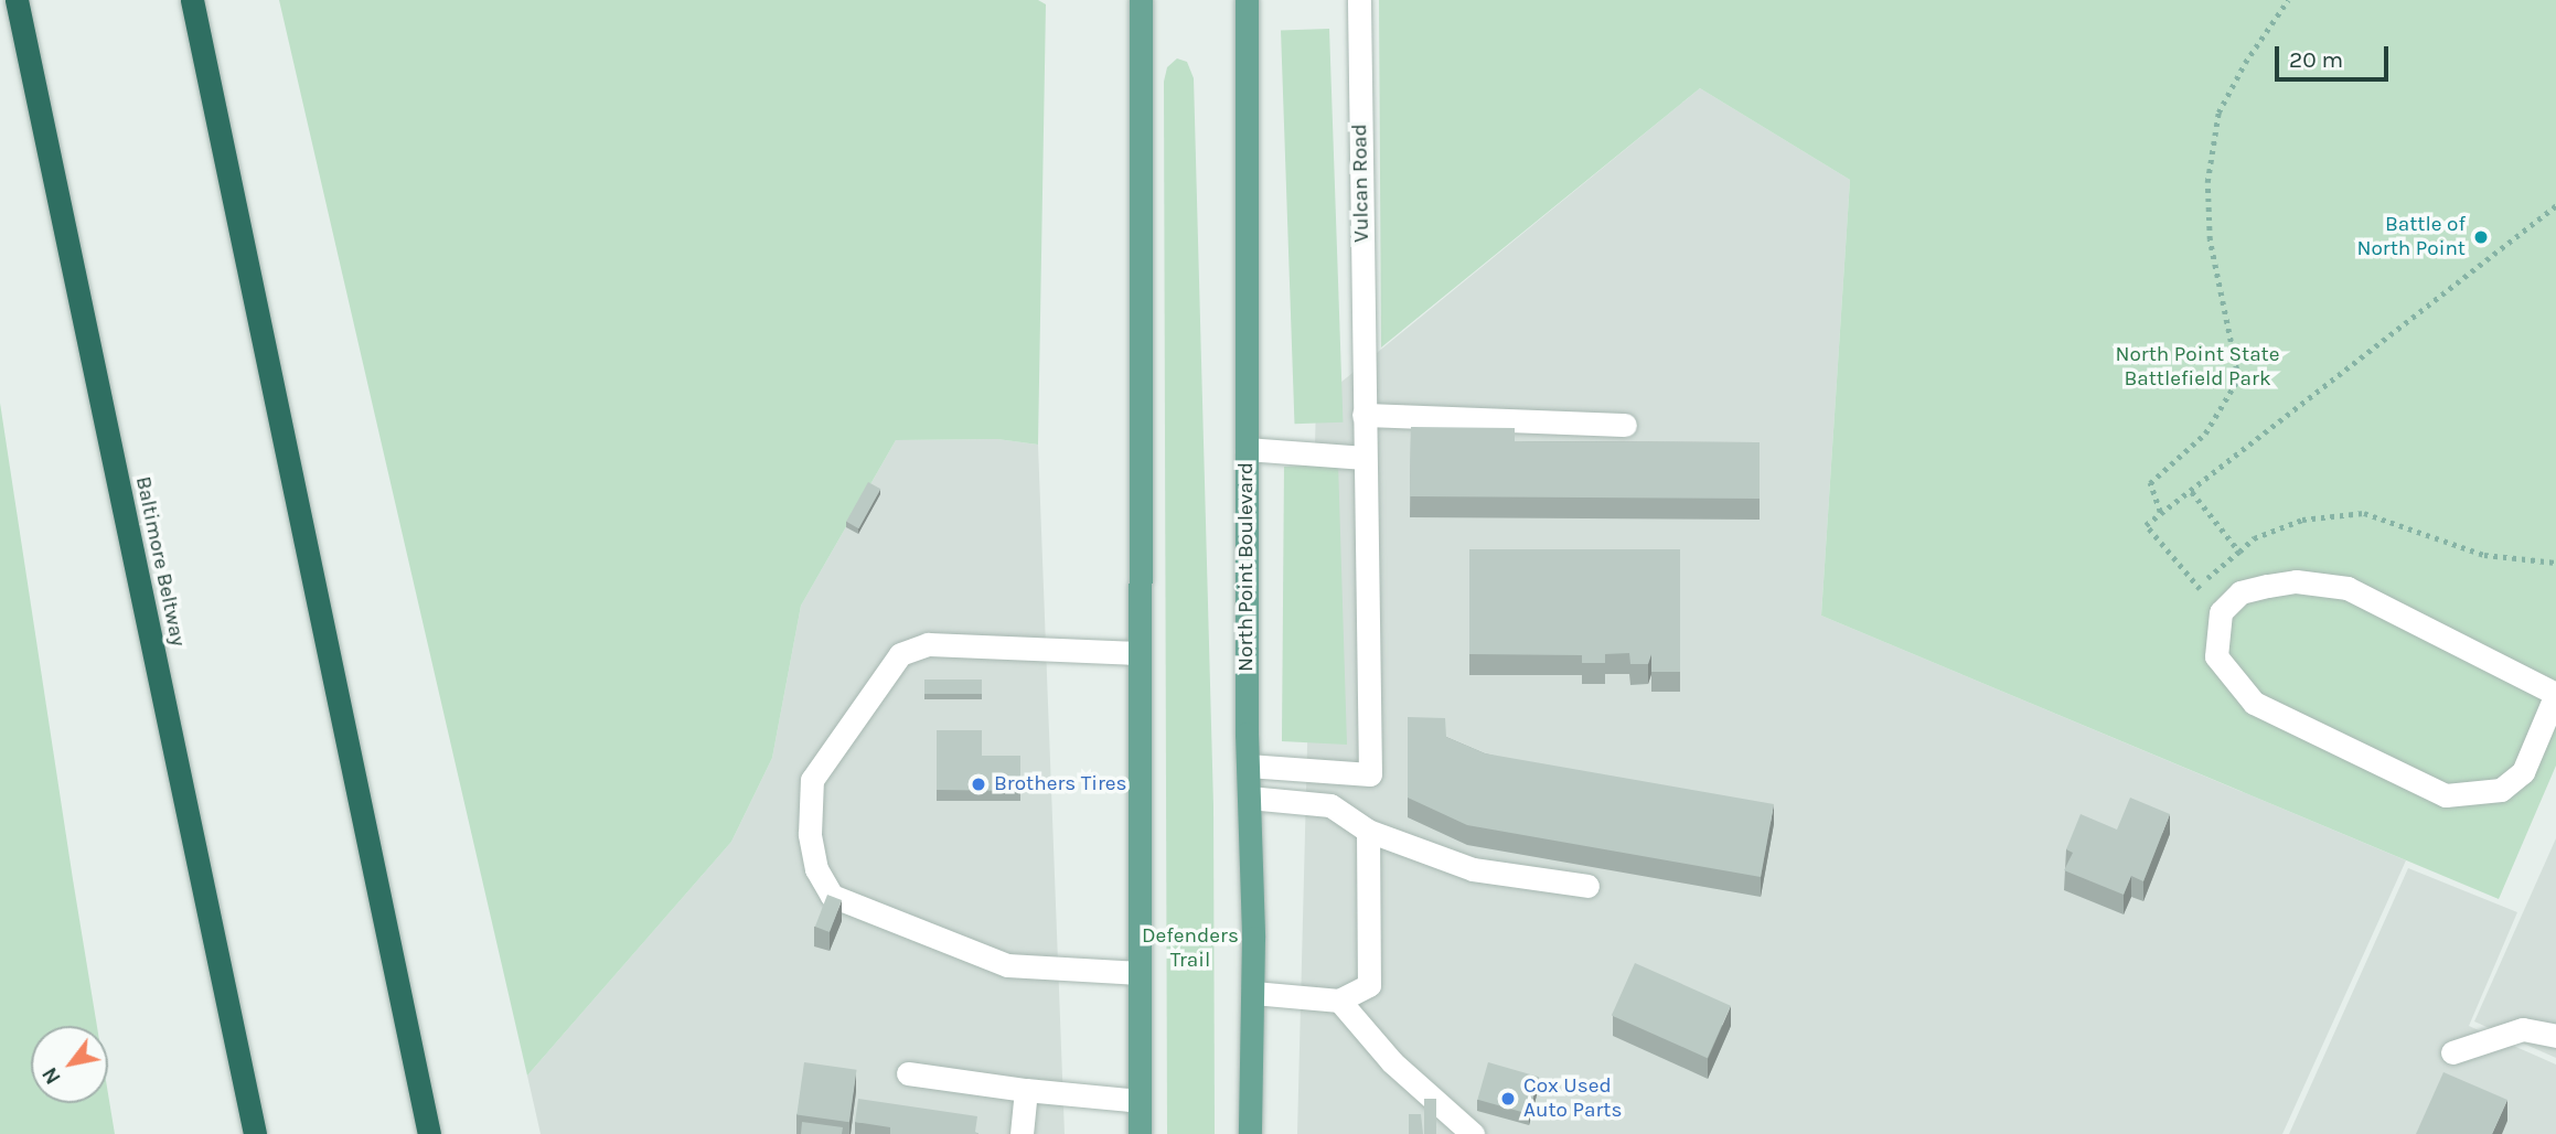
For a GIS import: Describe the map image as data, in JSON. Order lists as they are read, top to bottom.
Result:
{
  "streets": {
    "highway": ["Baltimore Beltway"],
    "main road": ["North Point Boulevard"],
    "street": ["Vulcan Road"]
  },
  "crossings": [
    ["Vulcan Road", "North Point Boulevard"]
  ],
  "parks": ["North Point State Battlefield Park", "Defenders Trail"],
  "places": ["Battle of North Point", "Brothers Tires", "Cox Used Auto Parts"],
  "scale_bar": "20 m",
  "north": "bottom left"
}
